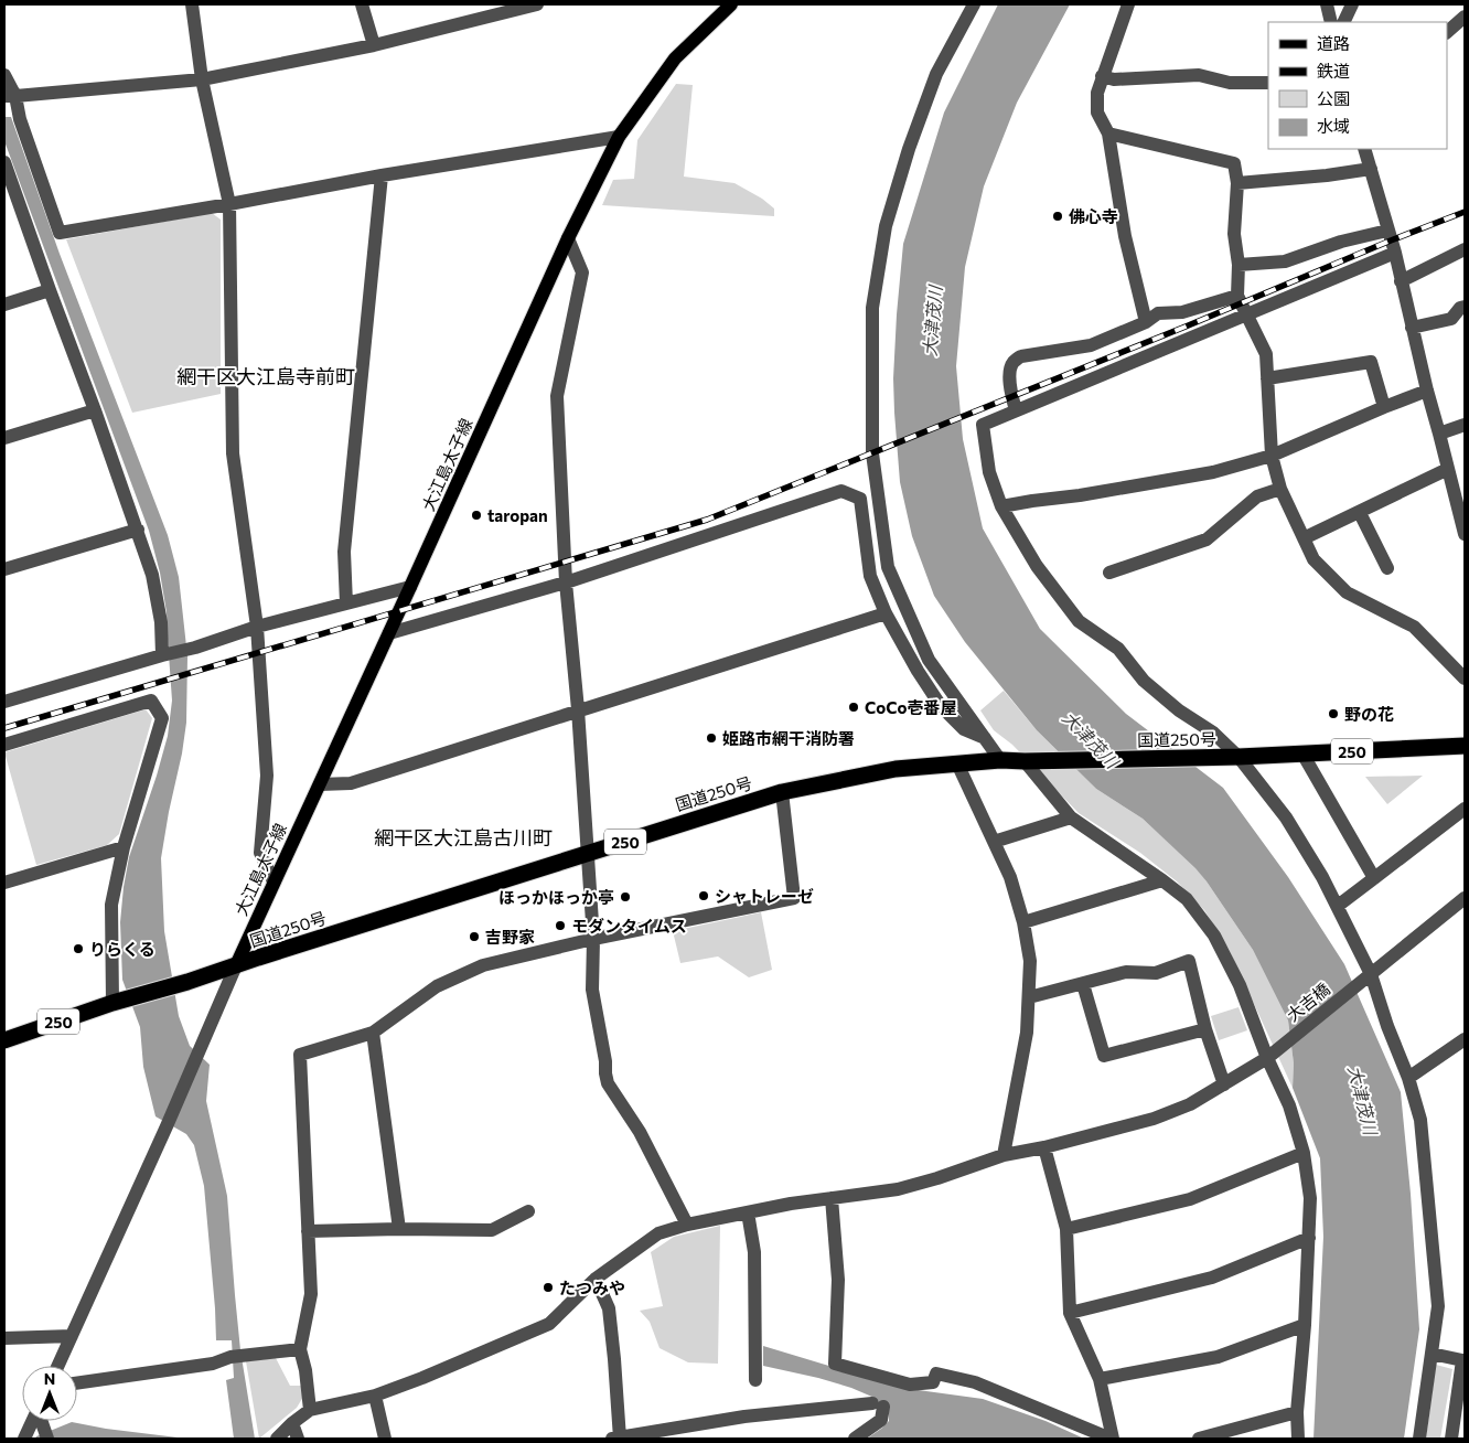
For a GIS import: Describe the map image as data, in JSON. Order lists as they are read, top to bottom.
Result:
{
  "streets": {
    "highway": ["国道250号", "250"],
    "main road": ["大江島太子線"],
    "street": ["大吉橋"]
  },
  "crossings": [
    ["大江島太子線", "国道250号"]
  ],
  "districts": ["網干区大江島寺前町", "網干区大江島古川町"],
  "water": ["大津茂川"],
  "places": [
    "佛心寺",
    "taropan",
    "CoCo壱番屋",
    "野の花",
    "姫路市網干消防署",
    "シャトレーゼ",
    "ほっかほっか亭",
    "モダンタイムス",
    "吉野家",
    "りらくる",
    "たつみや"
  ],
  "legend": [
    "道路",
    "鉄道",
    "公園",
    "水域"
  ],
  "north": "top"
}
